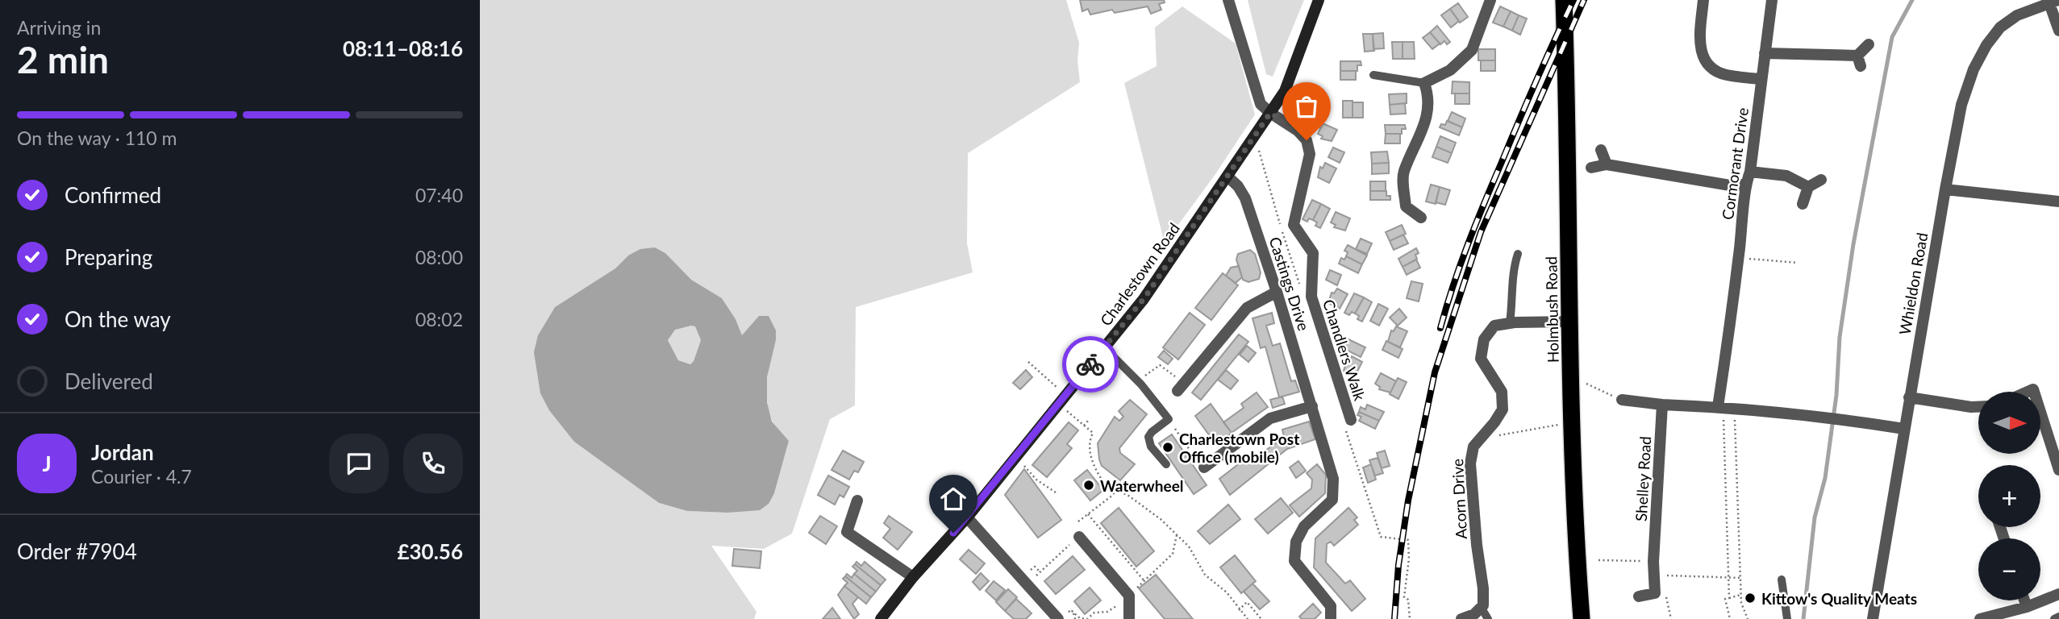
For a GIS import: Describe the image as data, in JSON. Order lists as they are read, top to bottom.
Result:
{
  "streets": {
    "highway": ["Holmbush Road"],
    "street": [
      "Cormorant Drive",
      "Charlestown Road",
      "Castings Drive",
      "Whieldon Road",
      "Chandlers Walk",
      "Shelley Road",
      "Acorn Drive"
    ]
  },
  "crossings": [
    ["Charlestown Road", "Castings Drive"],
    ["Charlestown Road", "Chandlers Walk"],
    ["Holmbush Road", "Acorn Drive"]
  ],
  "places": ["Charlestown Post Office (mobile)", "Waterwheel", "Kittow's Quality Meats"],
  "north": "right",
  "page": {
    "heading": ["2 min", "Arriving in", "08:11–08:16"],
    "panel": [
      "Jordan",
      "Courier · 4.7",
      "Order #7904",
      "£30.56"
    ],
    "bar": "On the way · 110 m",
    "list": [
      ["Confirmed", "07:40"],
      ["Preparing", "08:00"],
      ["On the way", "08:02"],
      "Delivered"
    ],
    "map_buttons": ["+", "−"],
    "round": "J"
  }
}
